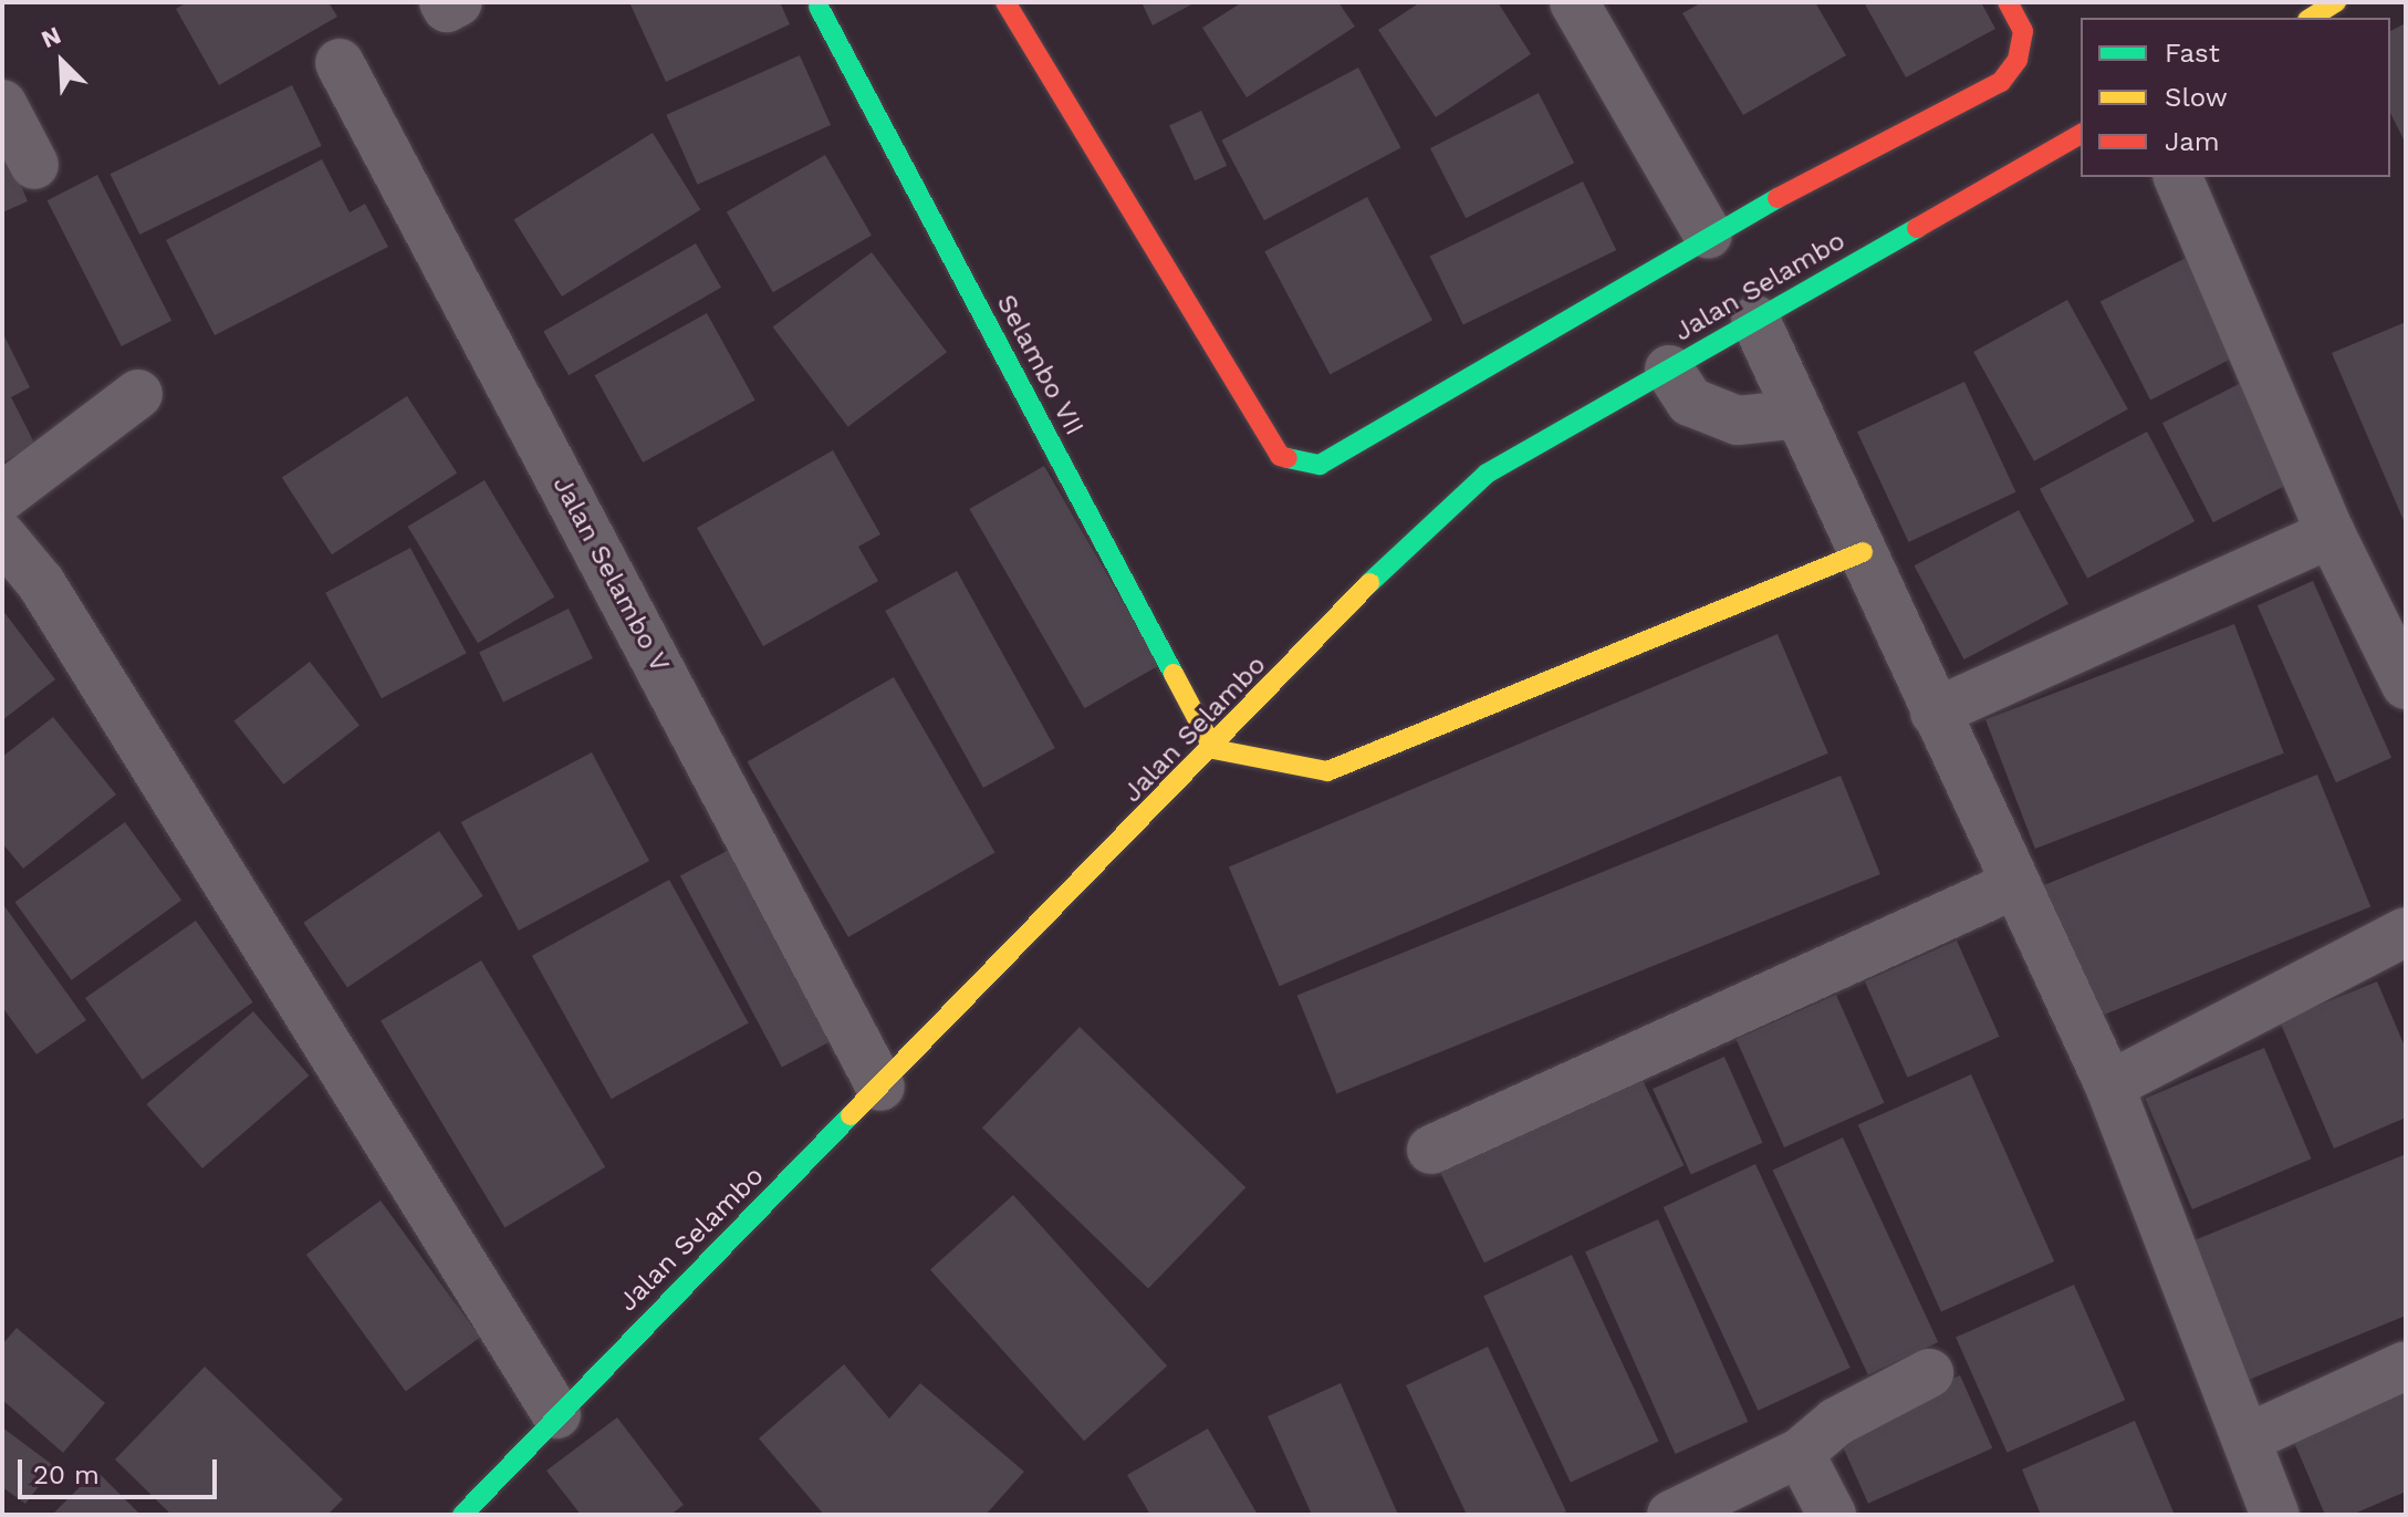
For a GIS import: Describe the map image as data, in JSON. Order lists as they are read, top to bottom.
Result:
{
  "streets": {
    "street": ["Jalan Selambo", "Selambo VII", "Jalan Selambo V"]
  },
  "crossings": [
    ["Jalan Selambo", "Selambo VII"],
    ["Jalan Selambo", "Jalan Selambo V"]
  ],
  "legend": ["Fast", "Slow", "Jam"],
  "scale_bar": "20 m",
  "north": "top left"
}
